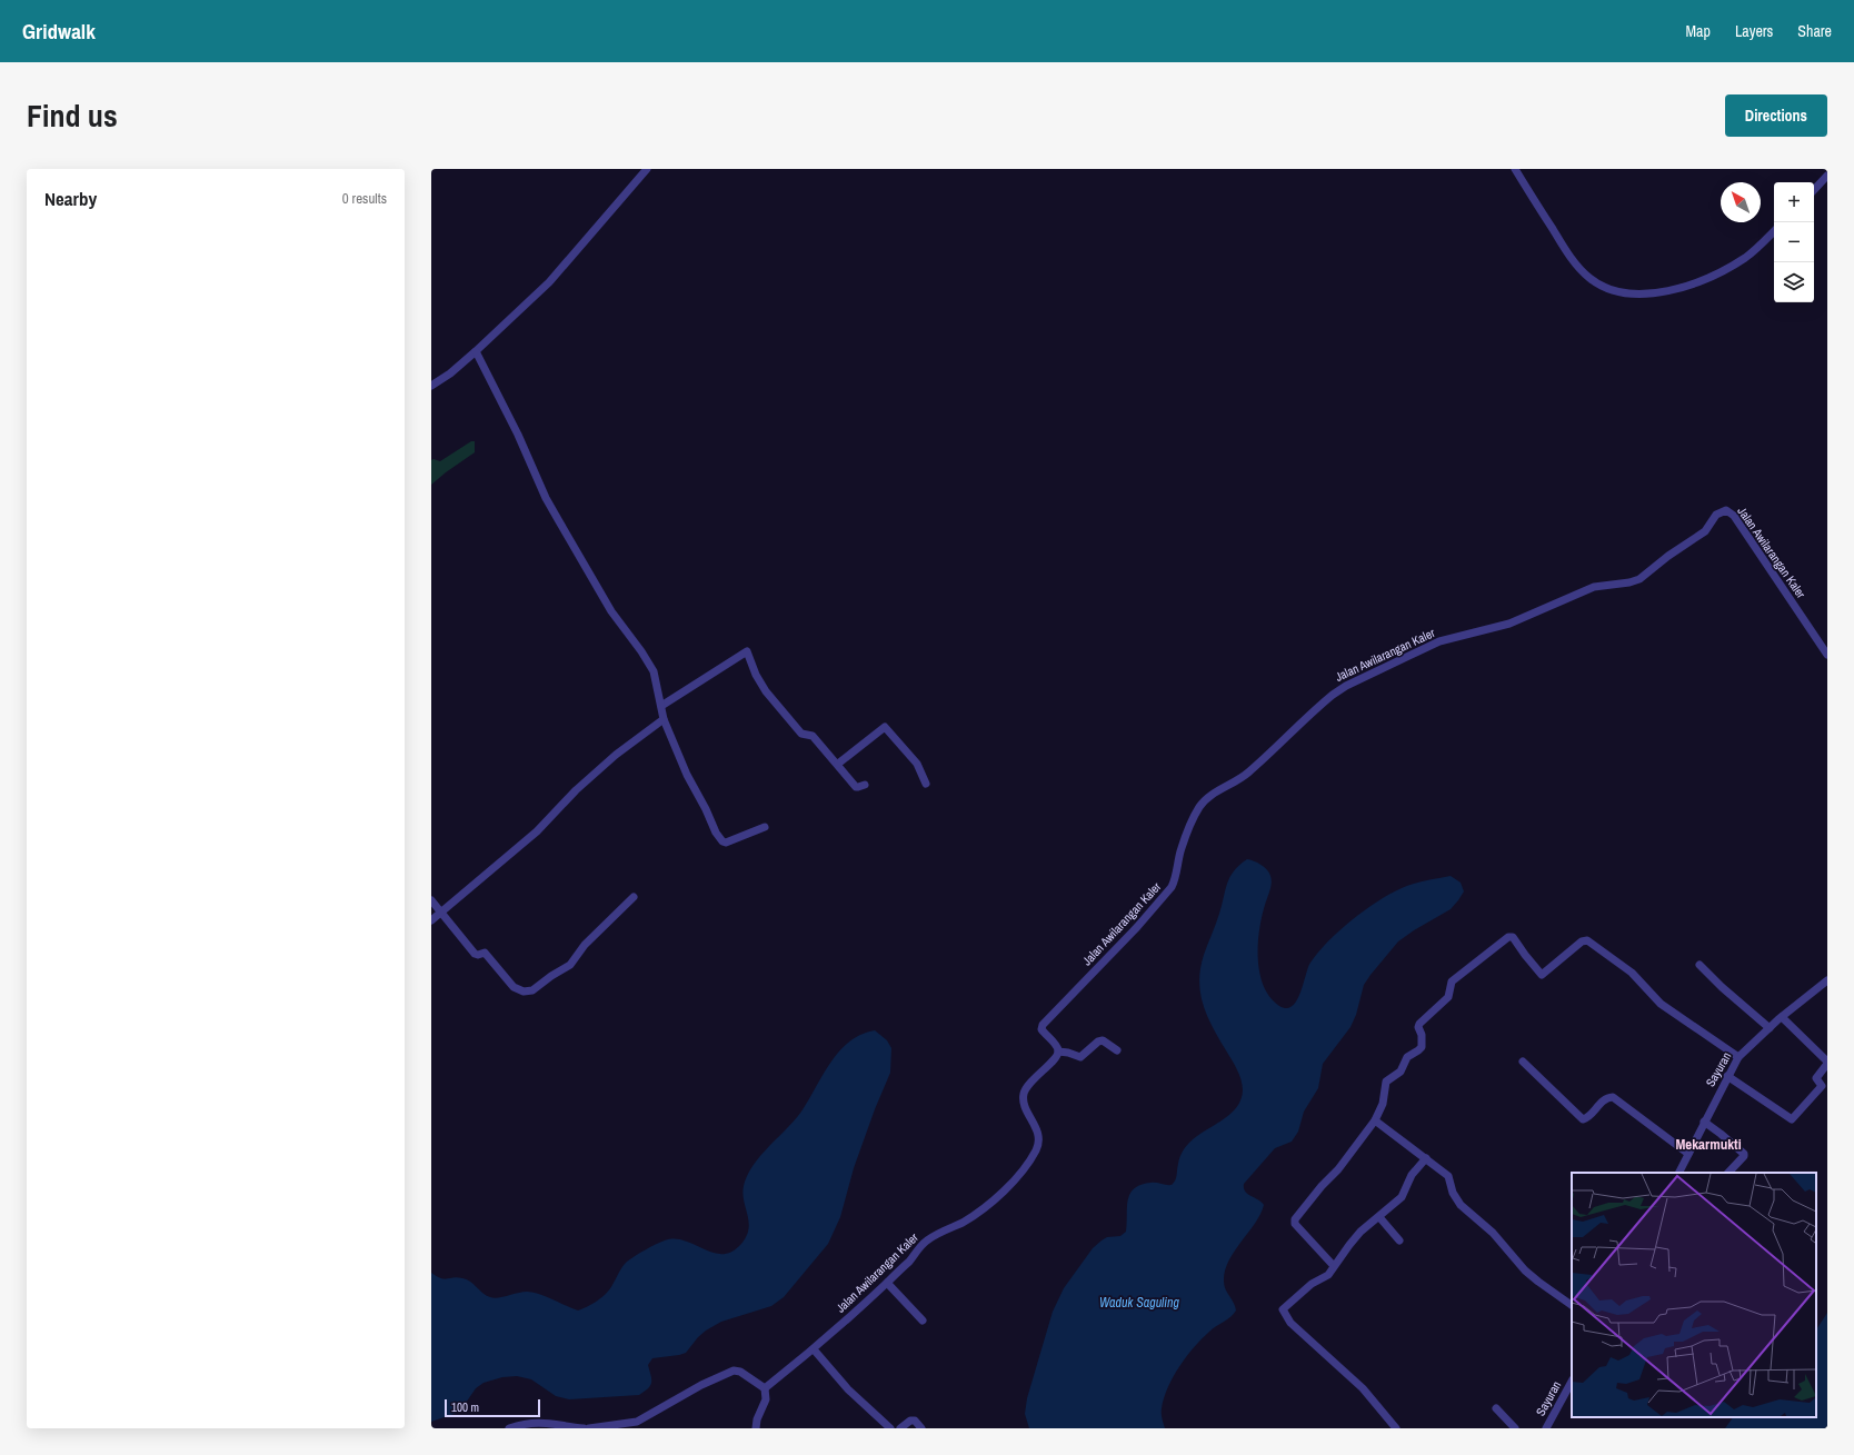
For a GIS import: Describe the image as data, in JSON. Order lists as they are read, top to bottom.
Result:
{
  "streets": {
    "street": ["Jalan Awilarangan Kaler", "Sayuran"]
  },
  "districts": ["Mekarmukti"],
  "water": ["Waduk Saguling"],
  "scale_bar": "100 m",
  "north": "top left",
  "page": {
    "header": "Gridwalk",
    "nav": ["Map", "Layers", "Share"],
    "title": "Find us",
    "buttons": "Directions",
    "heading": ["Nearby", "0 results"],
    "map_buttons": ["+", "−"],
    "scale": "100 m"
  }
}
